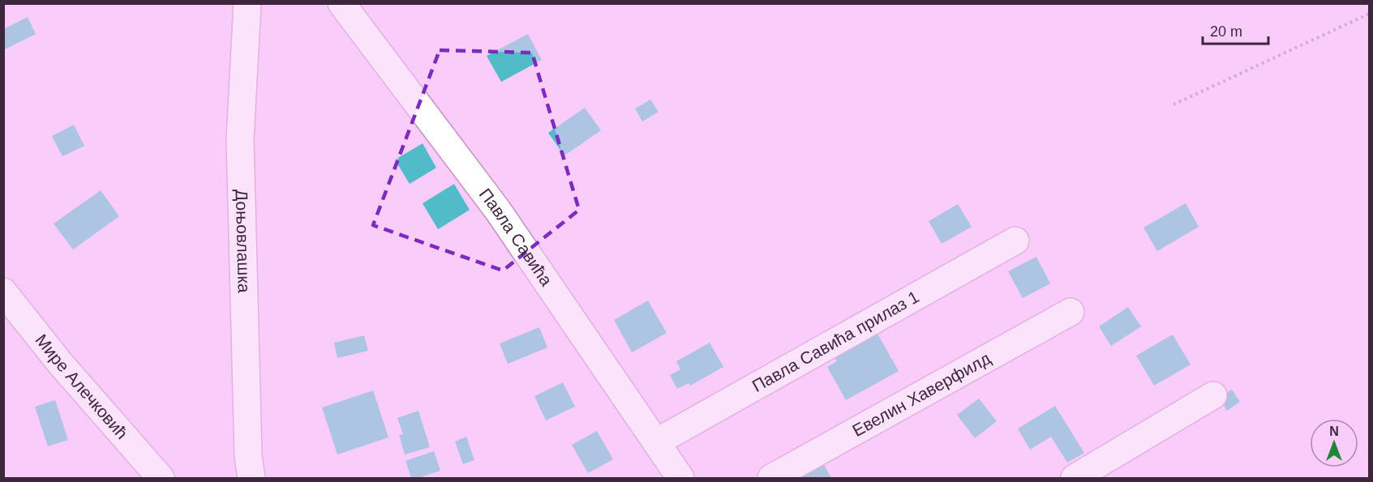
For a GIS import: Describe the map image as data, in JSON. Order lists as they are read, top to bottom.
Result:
{
  "streets": {
    "street": [
      "Павла Савића",
      "Доњовлашка",
      "Павла Савића прилаз 1",
      "Мире Алечковић",
      "Евелин Хаверфилд"
    ]
  },
  "crossings": [
    ["Павла Савића", "Павла Савића прилаз 1"]
  ],
  "scale_bar": "20 m",
  "north": "top"
}
